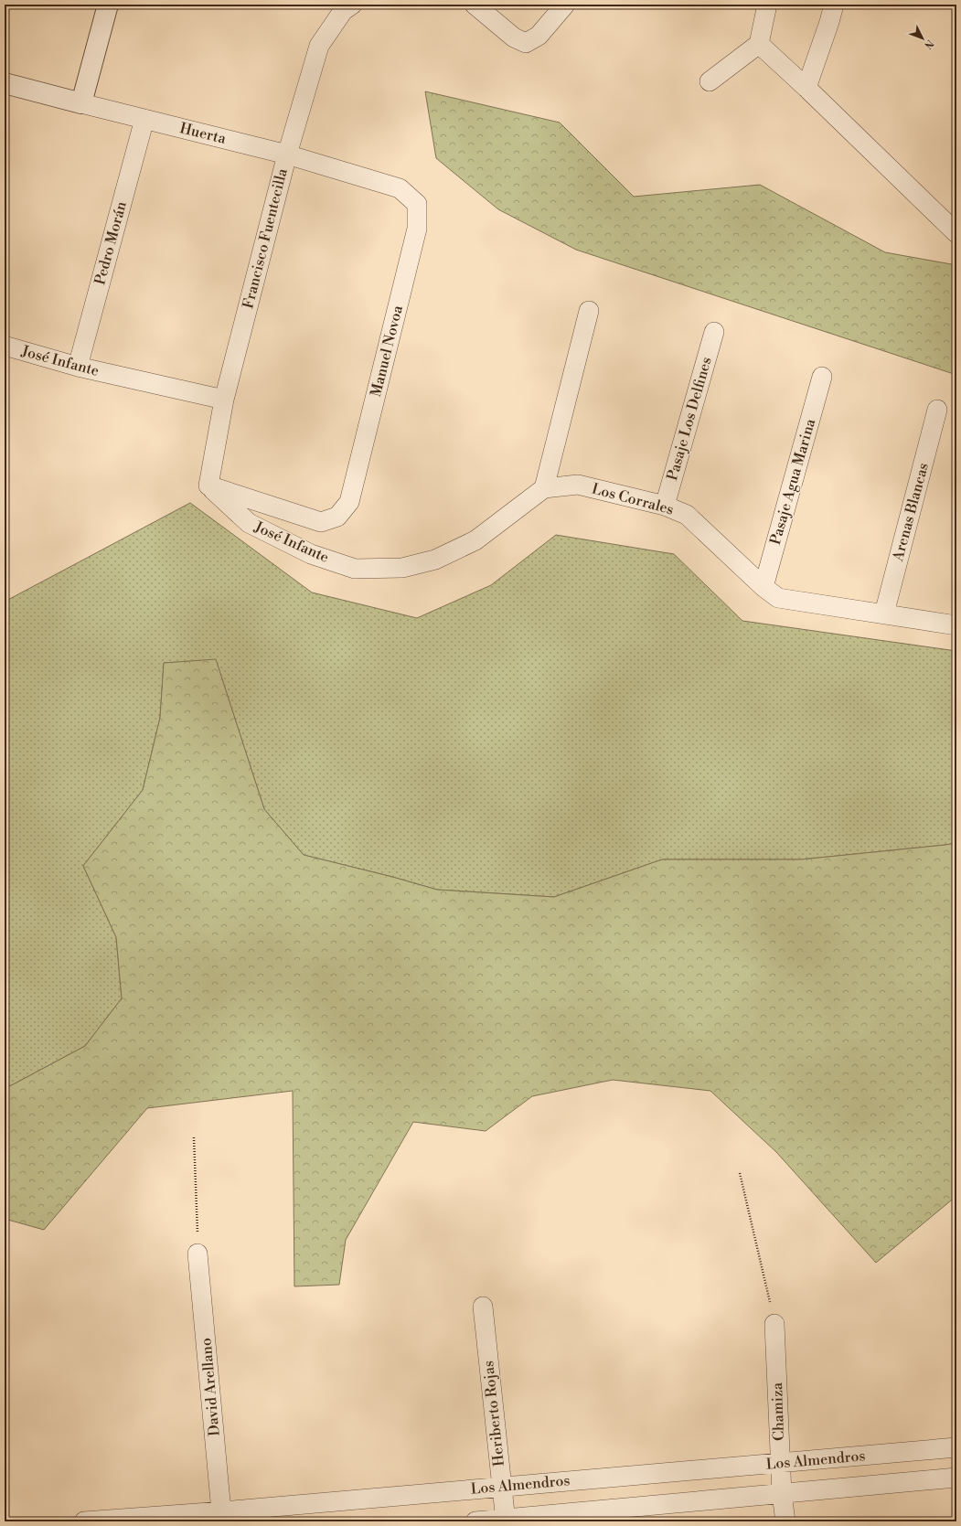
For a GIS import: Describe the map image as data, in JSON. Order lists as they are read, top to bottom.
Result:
{
  "streets": {
    "street": [
      "Huerta",
      "Francisco Fuentecilla",
      "Pedro Morán",
      "Manuel Novoa",
      "José Infante",
      "Pasaje Los Delfines",
      "Pasaje Agua Marina",
      "Los Corrales",
      "Arenas Blancas",
      "David Arellano",
      "Chamiza",
      "Heriberto Rojas",
      "Los Almendros"
    ]
  },
  "crossings": [
    ["Huerta", "Francisco Fuentecilla"],
    ["Huerta", "Pedro Morán"],
    ["Huerta", "Manuel Novoa"],
    ["Francisco Fuentecilla", "José Infante"],
    ["Pedro Morán", "José Infante"],
    ["Manuel Novoa", "José Infante"],
    ["José Infante", "Los Corrales"],
    ["Pasaje Los Delfines", "Los Corrales"],
    ["Pasaje Agua Marina", "Los Corrales"],
    ["Los Corrales", "Arenas Blancas"],
    ["David Arellano", "Los Almendros"],
    ["Chamiza", "Los Almendros"],
    ["Heriberto Rojas", "Los Almendros"]
  ],
  "north": "bottom right"
}
